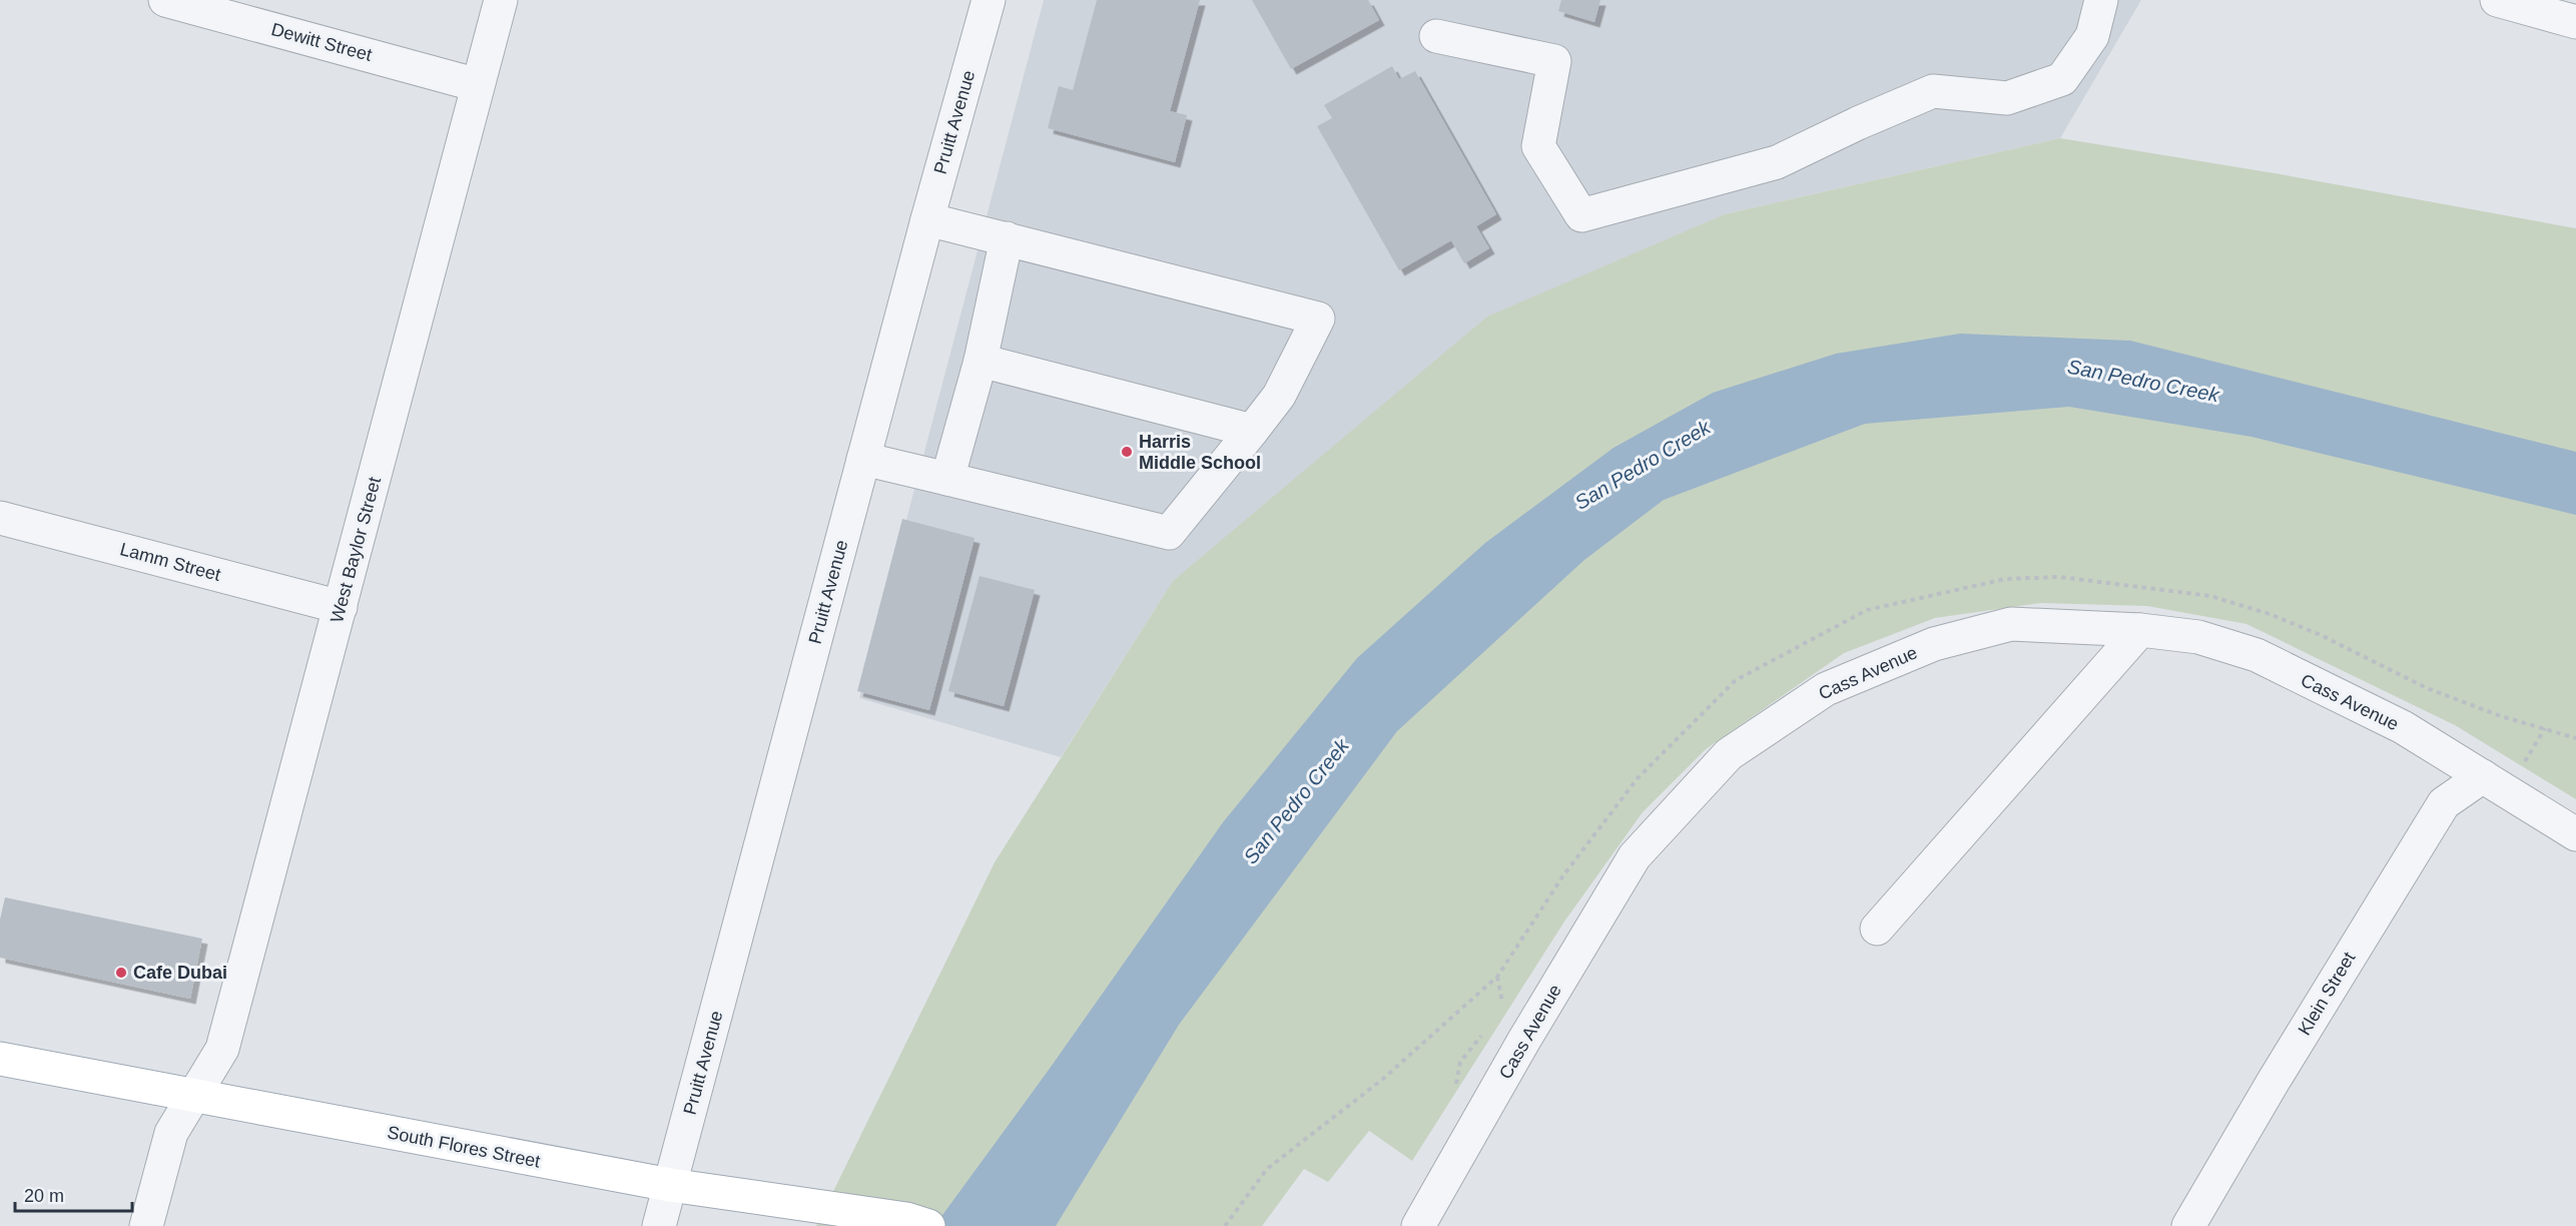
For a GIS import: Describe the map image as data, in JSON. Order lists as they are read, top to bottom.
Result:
{
  "streets": {
    "main road": ["South Flores Street"],
    "street": [
      "Dewitt Street",
      "Pruitt Avenue",
      "West Baylor Street",
      "Lamm Street",
      "Cass Avenue",
      "Klein Street"
    ]
  },
  "crossings": [
    ["Dewitt Street", "West Baylor Street"],
    ["Pruitt Avenue", "South Flores Street"],
    ["West Baylor Street", "Lamm Street"],
    ["West Baylor Street", "South Flores Street"],
    ["Cass Avenue", "Klein Street"]
  ],
  "water": ["San Pedro Creek"],
  "places": ["Harris Middle School", "Cafe Dubai"],
  "scale_bar": "20 m"
}
